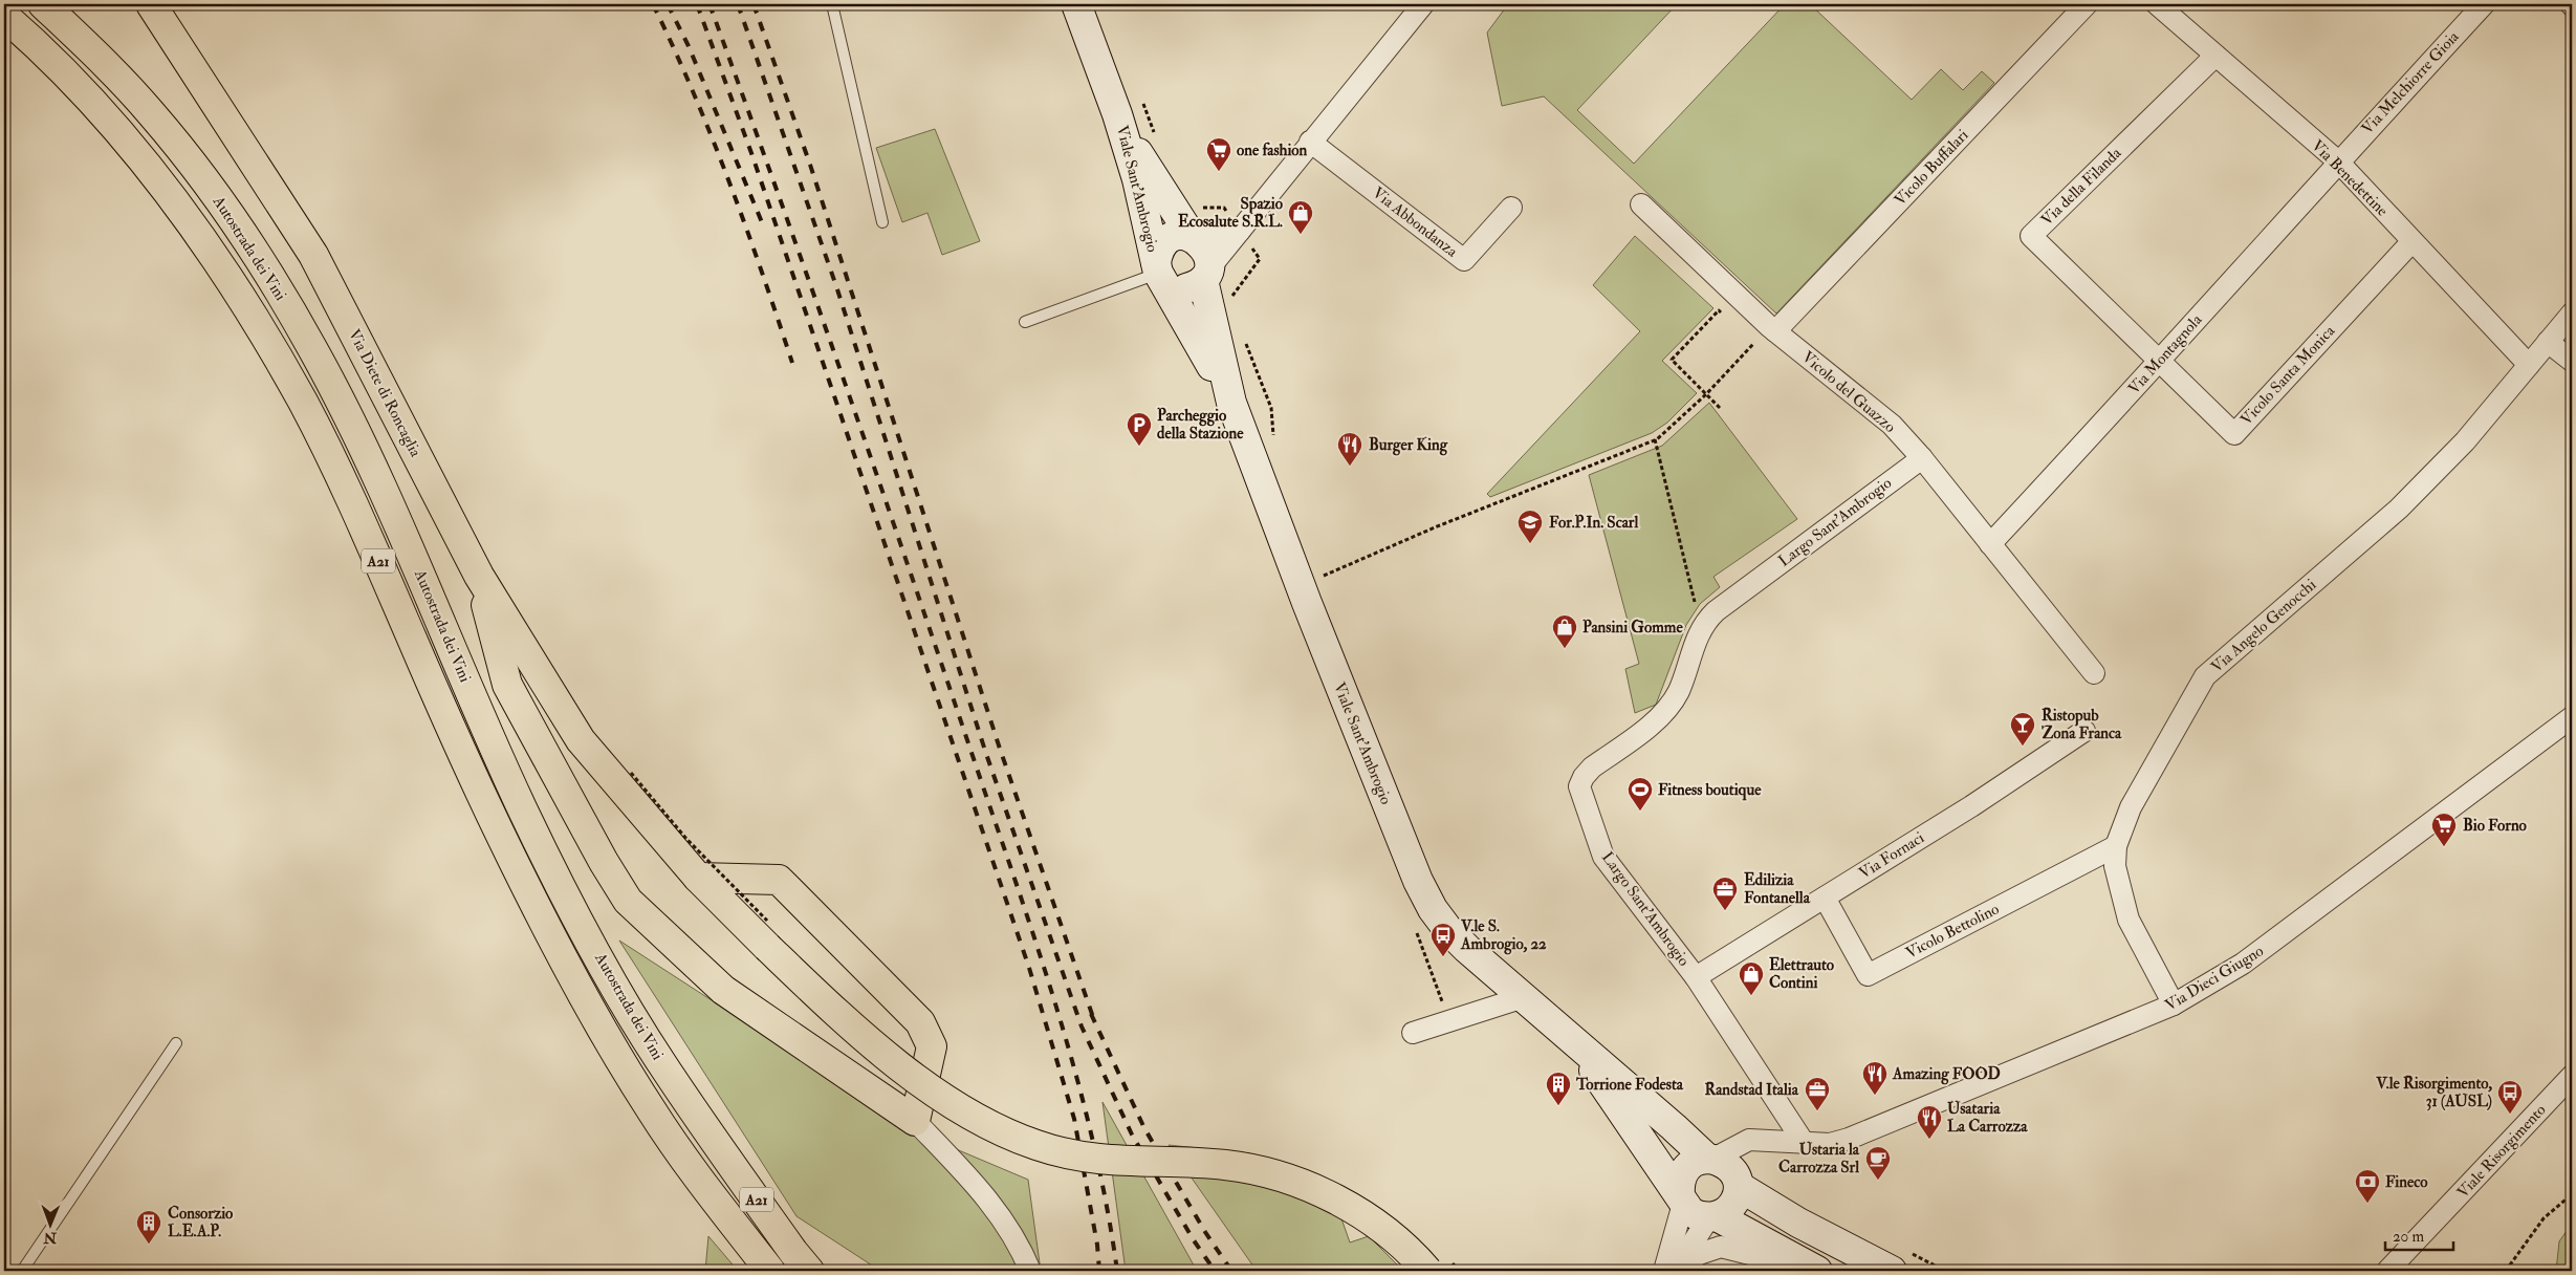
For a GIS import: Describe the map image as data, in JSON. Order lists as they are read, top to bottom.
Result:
{
  "streets": {
    "main road": [
      "Viale Sant'Ambrogio",
      "Autostrada dei Vini",
      "Via Diete di Roncaglia",
      "A21"
    ],
    "street": [
      "Via Melchiorre Gioia",
      "Vicolo Buffalari",
      "Via Benedettine",
      "Via della Filanda",
      "Via Abbondanza",
      "Via Montagnola",
      "Vicolo Santa Monica",
      "Vicolo del Guazzo",
      "Largo Sant'Ambrogio",
      "Via Angelo Genocchi",
      "Via Fornaci",
      "Vicolo Bettolino",
      "Via Dieci Giugno",
      "Viale Risorgimento"
    ]
  },
  "crossings": [
    ["Via Melchiorre Gioia", "Via Benedettine"],
    ["Via Melchiorre Gioia", "Via Montagnola"],
    ["Vicolo Buffalari", "Vicolo del Guazzo"],
    ["Via Benedettine", "Via della Filanda"],
    ["Via Benedettine", "Via Montagnola"],
    ["Via Benedettine", "Vicolo Santa Monica"],
    ["Via Benedettine", "Via Angelo Genocchi"],
    ["Via della Filanda", "Via Montagnola"],
    ["Via della Filanda", "Vicolo Santa Monica"],
    ["Viale Sant'Ambrogio", "Via Dieci Giugno"],
    ["Via Montagnola", "Vicolo Santa Monica"],
    ["Via Montagnola", "Vicolo del Guazzo"],
    ["Vicolo del Guazzo", "Largo Sant'Ambrogio"],
    ["Largo Sant'Ambrogio", "Via Fornaci"],
    ["Largo Sant'Ambrogio", "Via Dieci Giugno"],
    ["Via Angelo Genocchi", "Vicolo Bettolino"],
    ["Via Angelo Genocchi", "Via Dieci Giugno"],
    ["Via Fornaci", "Vicolo Bettolino"]
  ],
  "places": {
    "supermarket": ["one fashion", "Bio Forno"],
    "shop": ["Spazio Ecosalute S.R.L.", "Pansini Gomme", "Elettrauto Contini"],
    "parking": ["Parcheggio della Stazione"],
    "restaurant": ["Burger King", "Amazing FOOD", "Usataria La Carrozza"],
    "school or university": ["For.P.In. Scarl"],
    "bar": ["Ristopub Zona Franca"],
    "sports": ["Fitness boutique"],
    "office": ["Edilizia Fontanella", "Randstad Italia"],
    "bus stop": ["V.le S. Ambrogio, 22", "V.le Risorgimento, 31 (AUSL)"],
    "building": ["Torrione Fodesta", "Consorzio L.E.A.P."],
    "cafe": ["Ustaria la Carrozza Srl"],
    "bank": ["Fineco"]
  },
  "scale_bar": "20 m",
  "north": "bottom"
}
